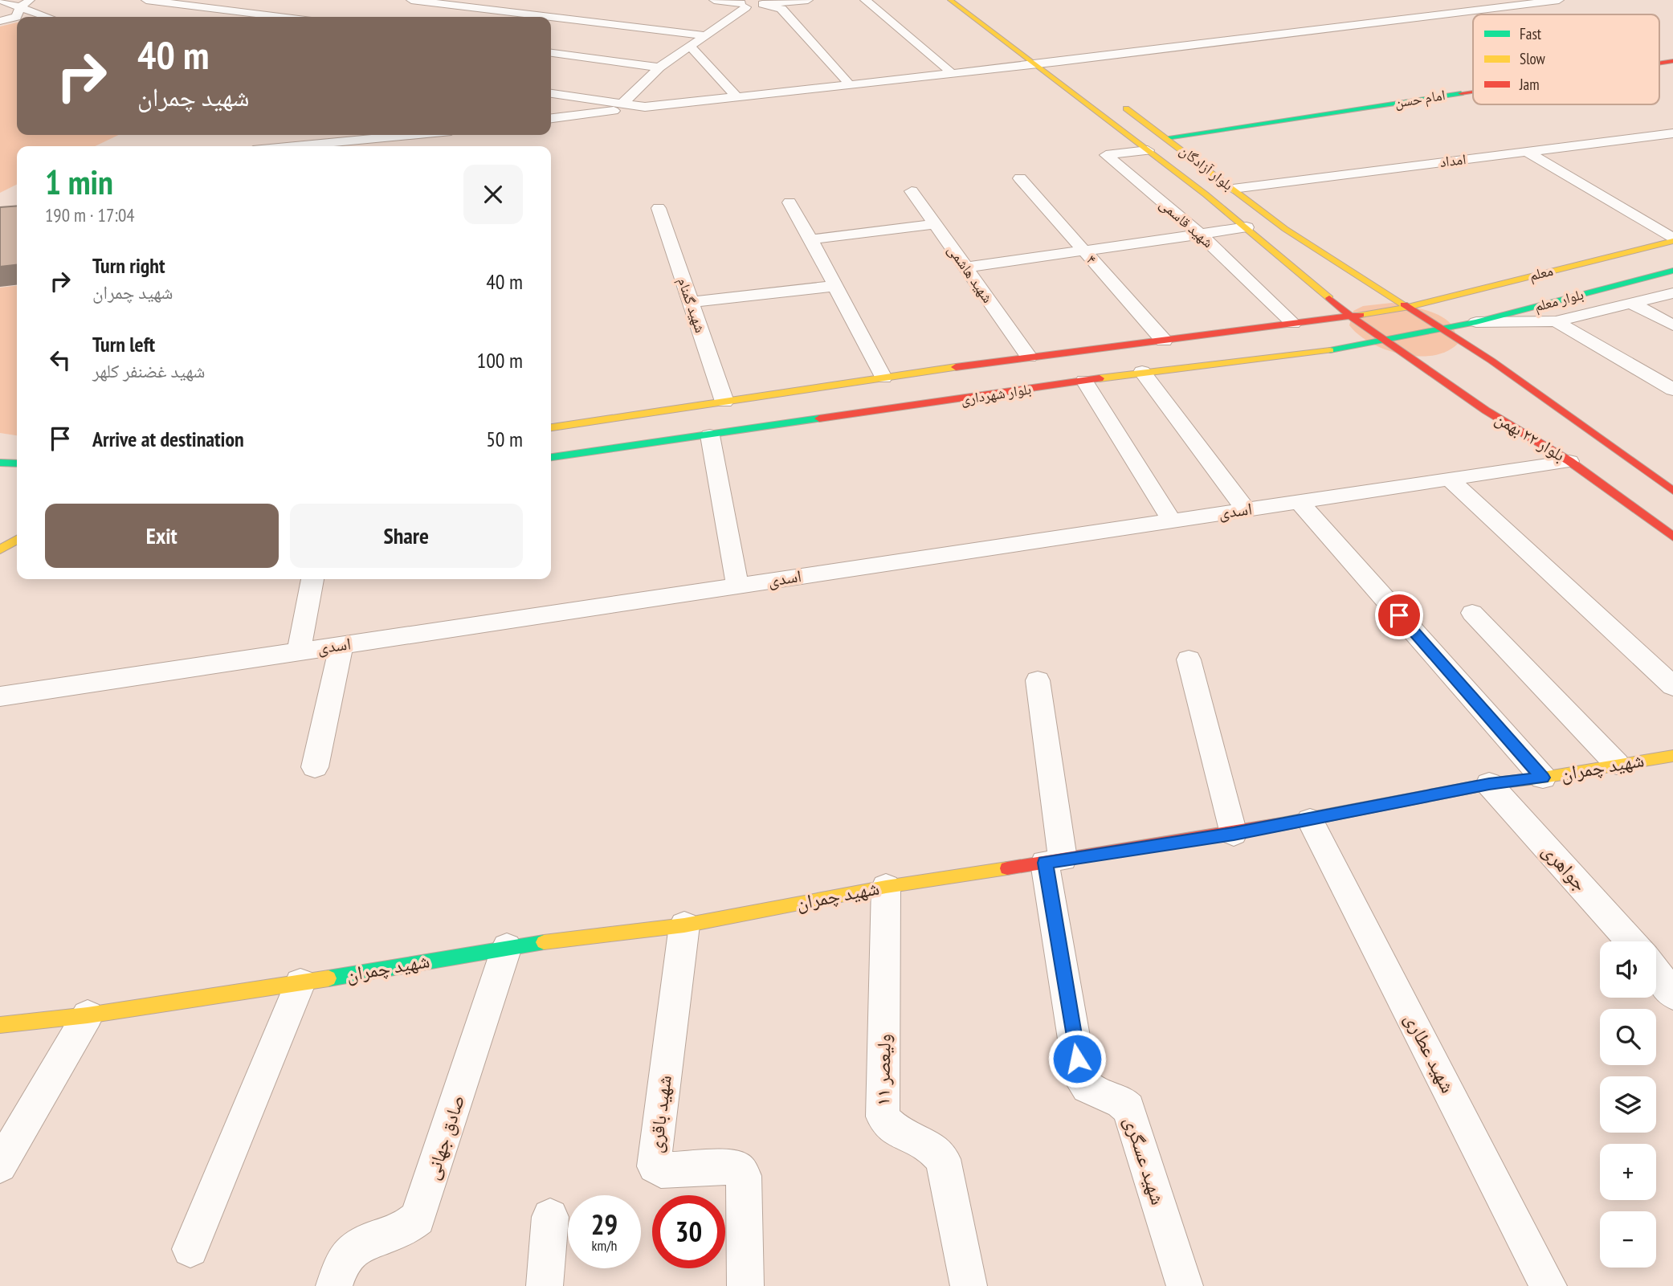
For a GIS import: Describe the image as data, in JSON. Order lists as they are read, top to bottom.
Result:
{
  "streets": {
    "street": [
      "امام حسن",
      "امداد",
      "بلوار آزادگان",
      "شهید قاسمی",
      "۴",
      "معلم",
      "شهید هاشمی",
      "بلوار معلم",
      "شهید گمنام",
      "بلوار شهرداری",
      "بلوار ۲۲ بهمن",
      "اسدی",
      "شهید چمران",
      "جواهری",
      "شهید عطاری",
      "ولیعصر ۱۱",
      "شهید باقری",
      "صادق جهانی",
      "شهید عسگری"
    ]
  },
  "crossings": [
    ["امام حسن", "بلوار آزادگان"],
    ["امداد", "بلوار آزادگان"],
    ["بلوار آزادگان", "شهید قاسمی"],
    ["بلوار آزادگان", "معلم"],
    ["بلوار آزادگان", "بلوار معلم"],
    ["بلوار آزادگان", "بلوار شهرداری"],
    ["بلوار آزادگان", "بلوار ۲۲ بهمن"],
    ["شهید قاسمی", "بلوار شهرداری"],
    ["۴", "بلوار شهرداری"],
    ["معلم", "بلوار شهرداری"],
    ["شهید هاشمی", "بلوار شهرداری"],
    ["بلوار معلم", "بلوار شهرداری"],
    ["شهید گمنام", "بلوار شهرداری"],
    ["بلوار شهرداری", "بلوار ۲۲ بهمن"],
    ["بلوار ۲۲ بهمن", "اسدی"],
    ["شهید چمران", "جواهری"],
    ["شهید چمران", "شهید عطاری"],
    ["شهید چمران", "ولیعصر ۱۱"],
    ["شهید چمران", "شهید باقری"],
    ["شهید چمران", "صادق جهانی"],
    ["شهید چمران", "شهید عسگری"]
  ],
  "legend": ["Fast", "Slow", "Jam"],
  "page": {
    "turn": ["40 m", "شهید چمران"],
    "heading": ["1 min", "190 m · 17:04"],
    "list": [
      {
        "name": "Turn right",
        "note": "شهید چمران",
        "value": "40 m"
      },
      {
        "name": "Turn left",
        "note": "شهید غضنفر کلهر",
        "value": "100 m"
      },
      {
        "name": "Arrive at destination",
        "value": "50 m"
      }
    ],
    "buttons": ["Exit", "Share"],
    "map_buttons": ["+", "−"],
    "speed": "29 km/h",
    "limit": "30"
  }
}
